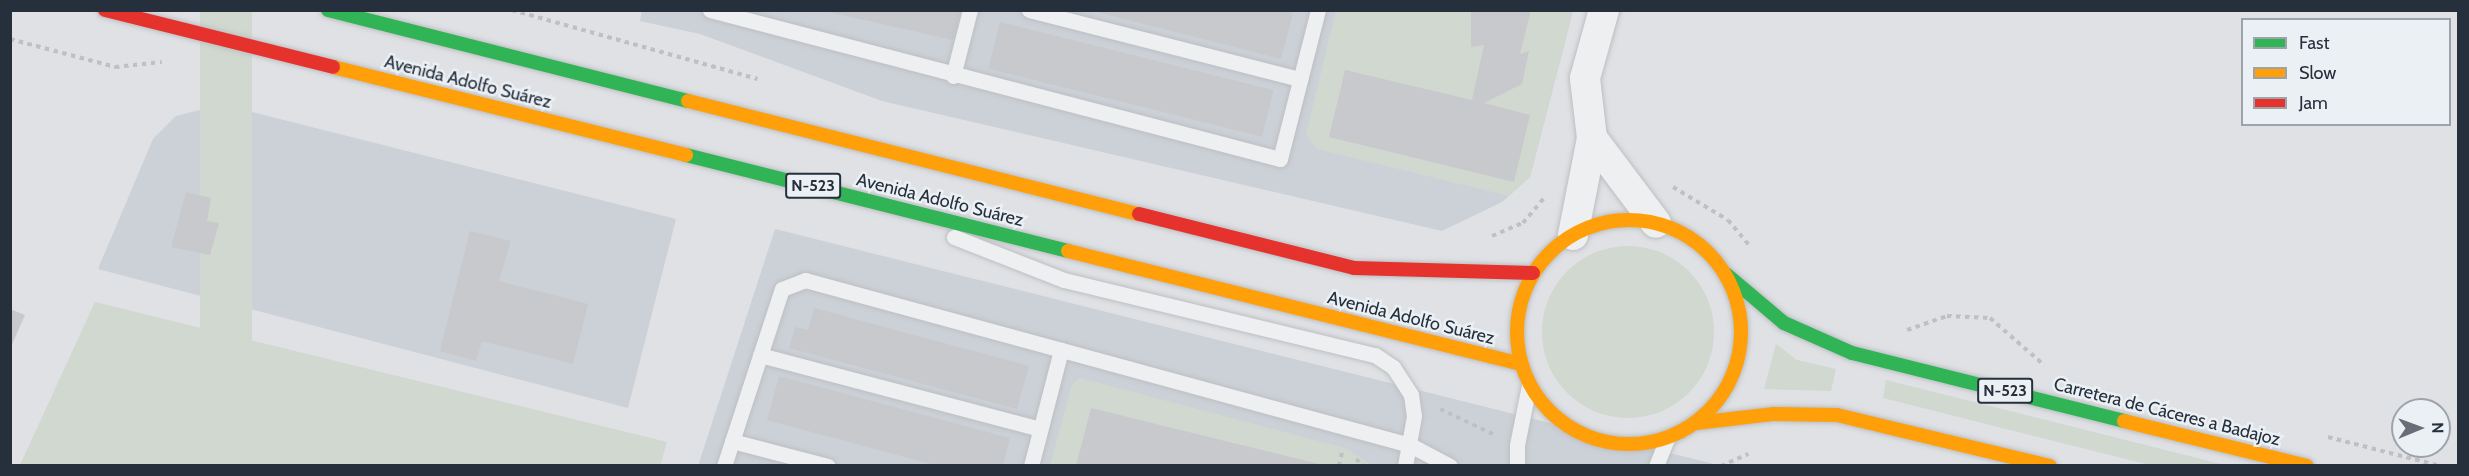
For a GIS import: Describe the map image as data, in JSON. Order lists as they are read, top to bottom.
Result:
{
  "streets": {
    "highway": ["Avenida Adolfo Suárez", "N-523", "Carretera de Cáceres a Badajoz"]
  },
  "legend": ["Fast", "Slow", "Jam"],
  "north": "right"
}
